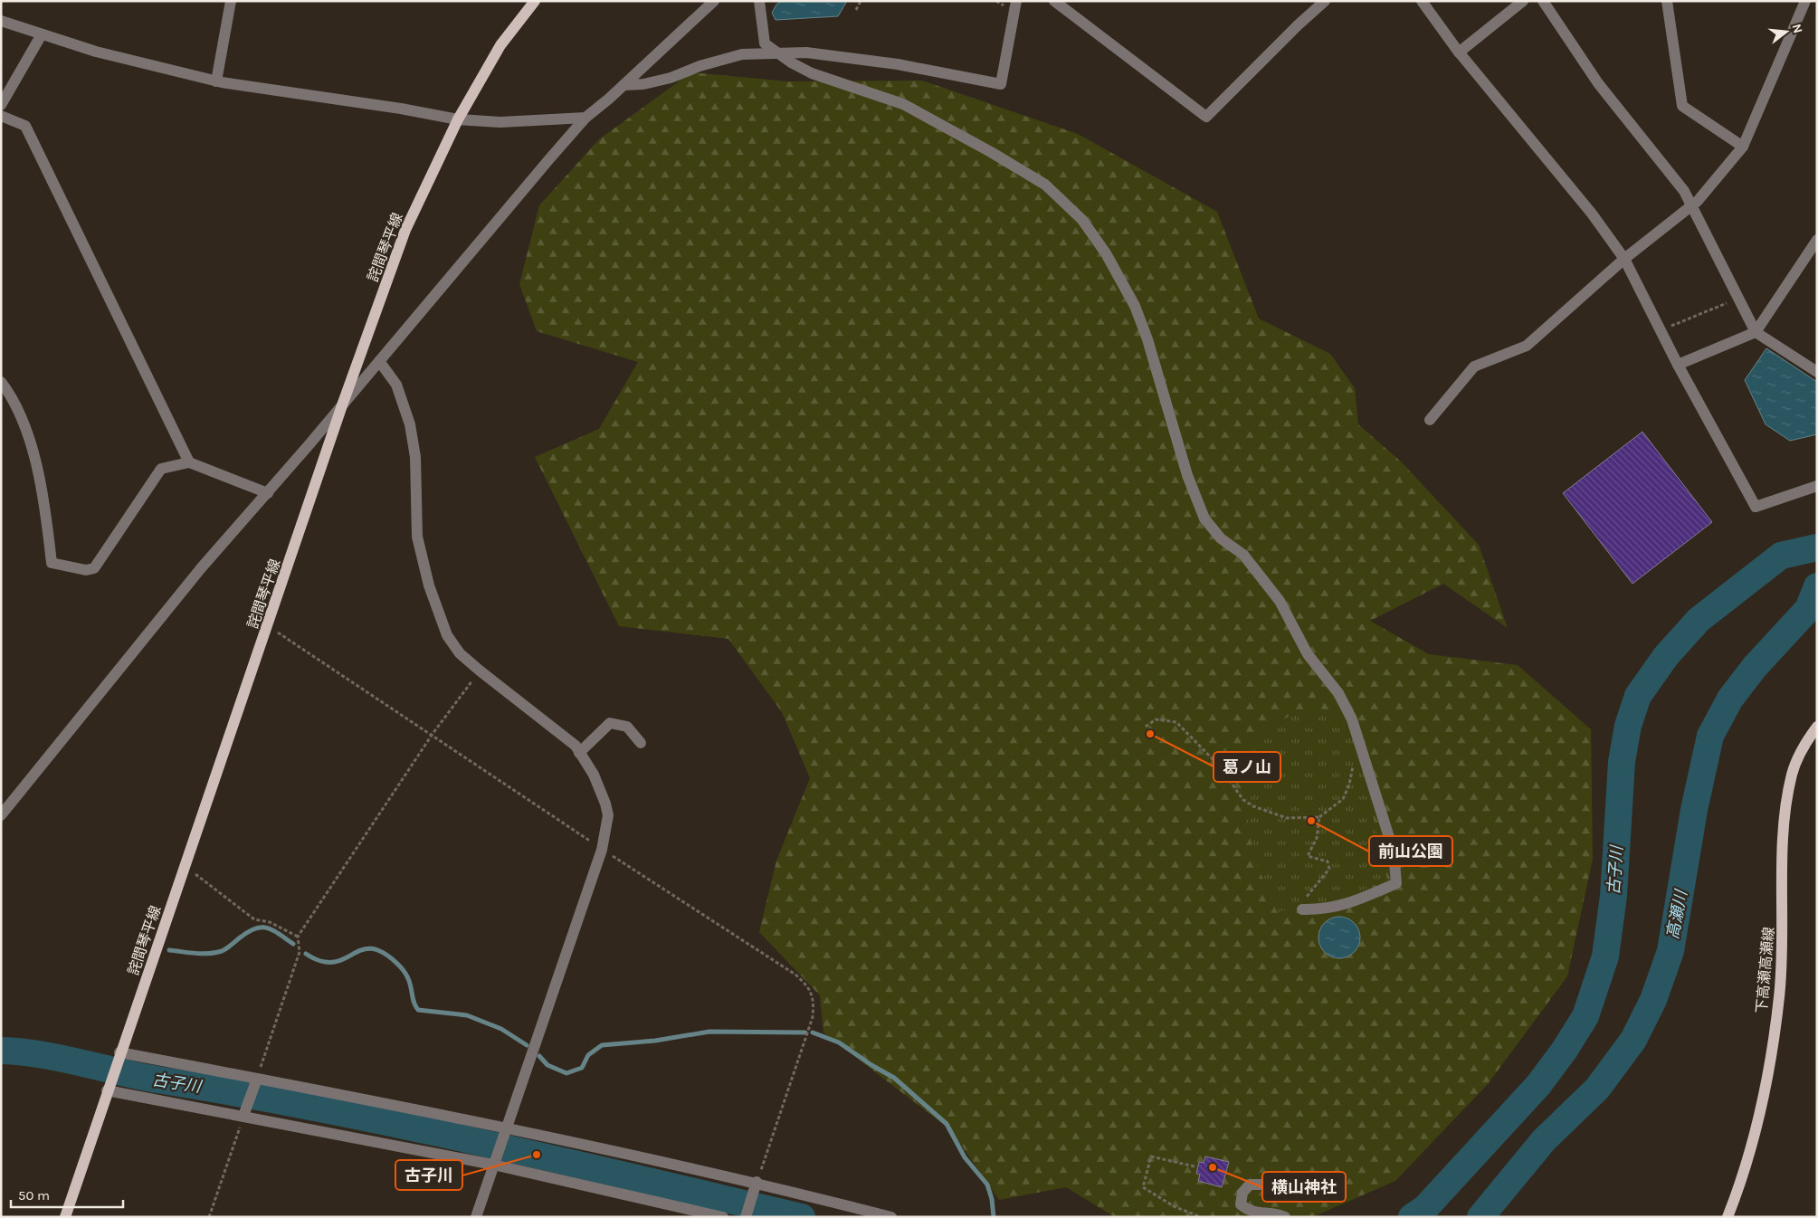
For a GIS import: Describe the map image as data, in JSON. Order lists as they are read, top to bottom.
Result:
{
  "streets": {
    "main road": ["詫間琴平線", "下高瀬高瀬線"]
  },
  "water": ["古子川", "高瀬川"],
  "places": [
    "葛ノ山",
    "前山公園",
    "古子川",
    "横山神社"
  ],
  "scale_bar": "50 m",
  "north": "right"
}
